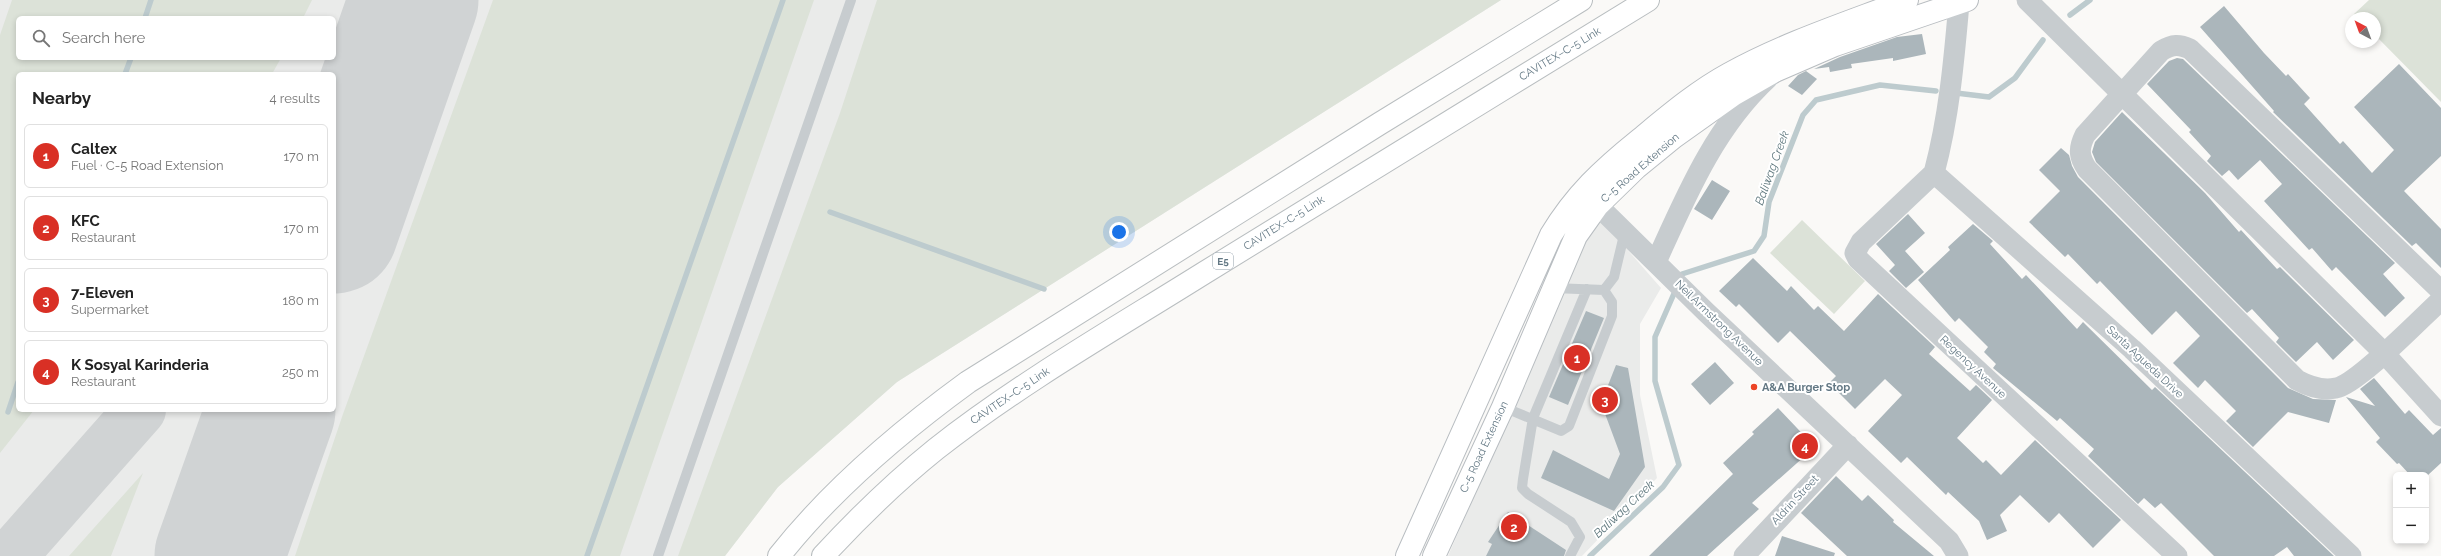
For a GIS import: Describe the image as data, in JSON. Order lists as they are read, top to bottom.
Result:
{
  "streets": {
    "main road": ["CAVITEX–C-5 Link", "C-5 Road Extension", "E5"],
    "street": [
      "Neil Armstrong Avenue",
      "Santa Agueda Drive",
      "Regency Avenue",
      "Aldrin Street"
    ]
  },
  "crossings": [
    ["C-5 Road Extension", "Neil Armstrong Avenue"],
    ["Neil Armstrong Avenue", "Aldrin Street"],
    ["Santa Agueda Drive", "Regency Avenue"]
  ],
  "water": ["Baliwag Creek"],
  "places": ["A&A Burger Stop"],
  "north": "top left",
  "page": {
    "search": "Search here",
    "heading": ["Nearby", "4 results"],
    "list": [
      {
        "mark": "1",
        "name": "Caltex",
        "note": "Fuel · C-5 Road Extension",
        "value": "170 m"
      },
      {
        "mark": "2",
        "name": "KFC",
        "note": "Restaurant",
        "value": "170 m"
      },
      {
        "mark": "3",
        "name": "7-Eleven",
        "note": "Supermarket",
        "value": "180 m"
      },
      {
        "mark": "4",
        "name": "K Sosyal Karinderia",
        "note": "Restaurant",
        "value": "250 m"
      }
    ],
    "pins": [
      "1",
      "3",
      "4",
      "2"
    ],
    "map_buttons": ["+", "−"]
  }
}
